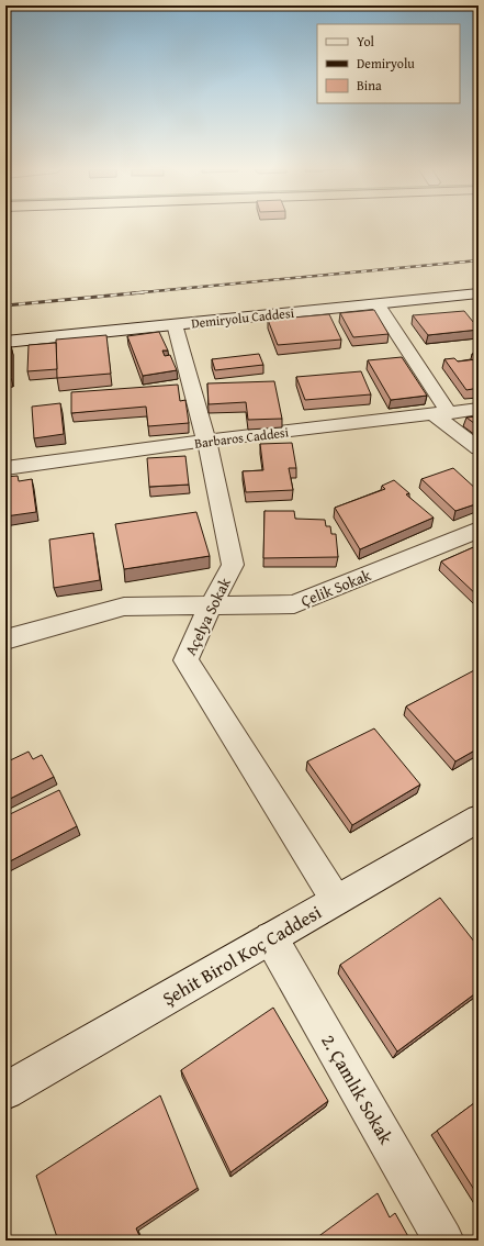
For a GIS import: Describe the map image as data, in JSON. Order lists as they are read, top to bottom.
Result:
{
  "streets": {
    "street": [
      "Demiryolu Caddesi",
      "Barbaros Caddesi",
      "Çelik Sokak",
      "Açelya Sokak",
      "Şehit Birol Koç Caddesi",
      "2. Çamlık Sokak"
    ]
  },
  "crossings": [
    ["Demiryolu Caddesi", "Açelya Sokak"],
    ["Barbaros Caddesi", "Açelya Sokak"],
    ["Çelik Sokak", "Açelya Sokak"],
    ["Açelya Sokak", "Şehit Birol Koç Caddesi"],
    ["Şehit Birol Koç Caddesi", "2. Çamlık Sokak"]
  ],
  "legend": ["Yol", "Demiryolu", "Bina"]
}
